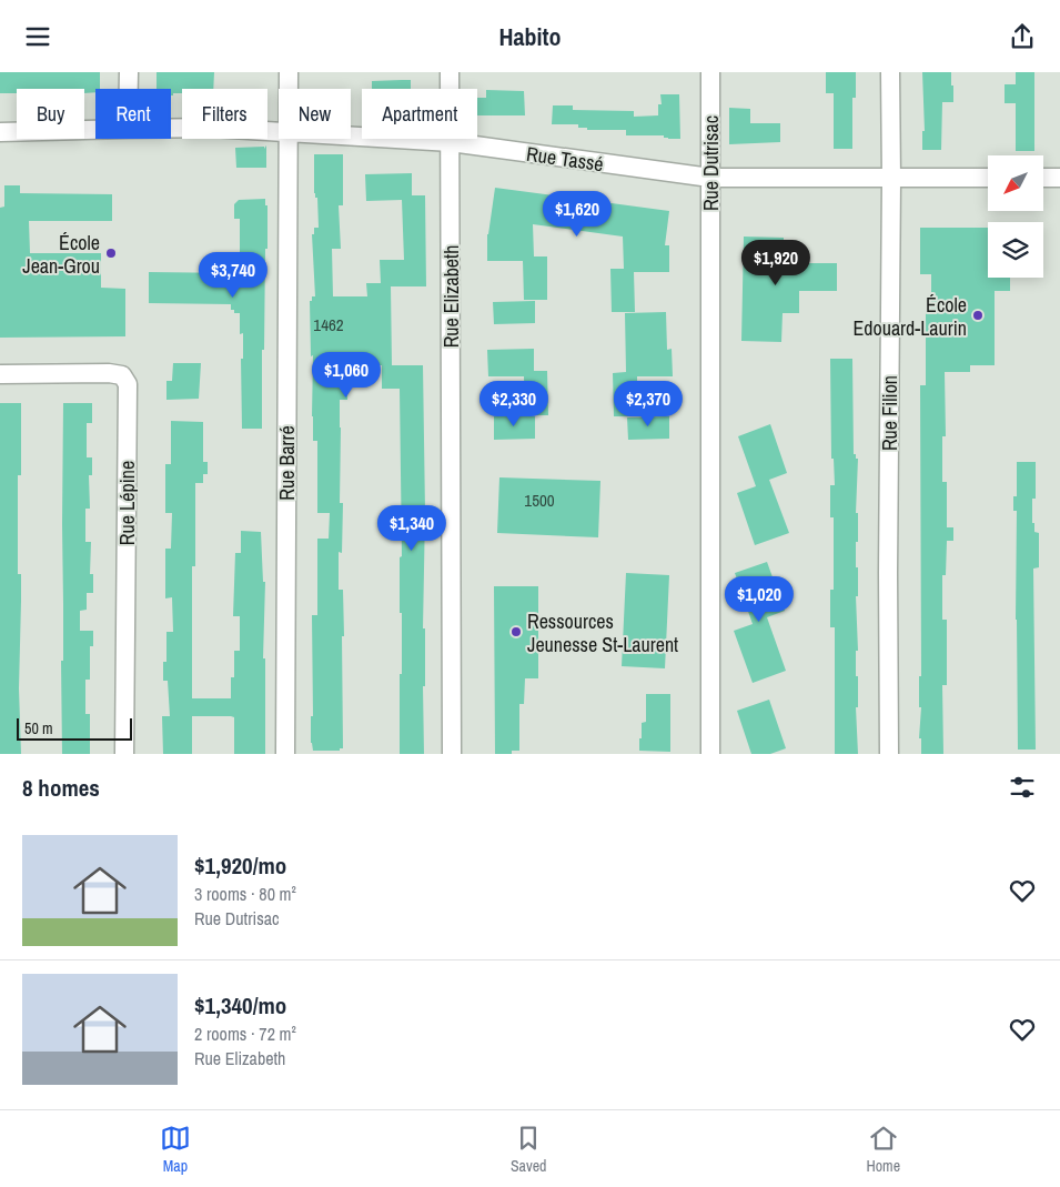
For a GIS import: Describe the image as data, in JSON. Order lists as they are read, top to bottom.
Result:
{
  "streets": {
    "street": [
      "Rue Tassé",
      "Rue Dutrisac",
      "Rue Elizabeth",
      "Rue Filion",
      "Rue Barré",
      "Rue Lépine"
    ]
  },
  "crossings": [
    ["Rue Tassé", "Rue Dutrisac"],
    ["Rue Tassé", "Rue Elizabeth"],
    ["Rue Tassé", "Rue Filion"]
  ],
  "places": ["École Jean-Grou", "École Edouard-Laurin", "Ressources Jeunesse St-Laurent"],
  "house_numbers": ["1462", "1500"],
  "scale_bar": "50 m",
  "north": "bottom left",
  "page": {
    "header": "Habito",
    "chip": [
      "Buy",
      "Rent",
      "Filters",
      "New",
      "Apartment"
    ],
    "price": [
      "$1,620",
      "$1,920",
      "$3,740",
      "$1,060",
      "$2,330",
      "$2,370",
      "$1,340",
      "$1,020"
    ],
    "scale": "50 m",
    "heading": "8 homes",
    "list": [
      {
        "name": "$1,920/mo",
        "note": "3 rooms · 80 m² · Rue Dutrisac"
      },
      {
        "name": "$1,340/mo",
        "note": "2 rooms · 72 m² · Rue Elizabeth"
      }
    ],
    "tabs": ["Map", "Saved", "Home"]
  }
}
